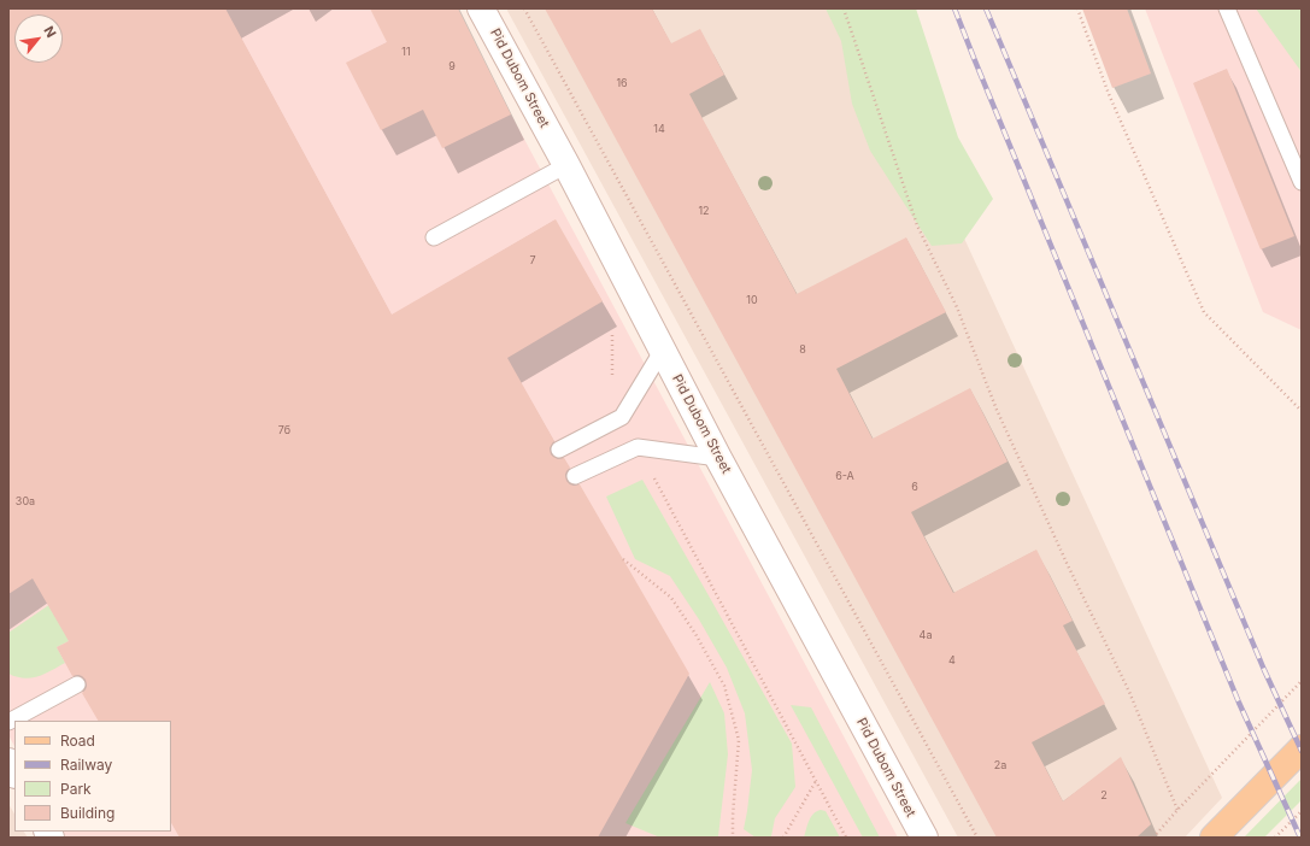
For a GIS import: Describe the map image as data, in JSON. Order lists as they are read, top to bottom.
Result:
{
  "streets": {
    "street": ["Pid Dubom Street"]
  },
  "house_numbers": [
    "11",
    "9",
    "16",
    "14",
    "12",
    "7",
    "10",
    "8",
    "7б",
    "6-А",
    "6",
    "30а",
    "4а",
    "4",
    "2а",
    "2"
  ],
  "legend": [
    "Road",
    "Railway",
    "Park",
    "Building"
  ],
  "north": "top right"
}
